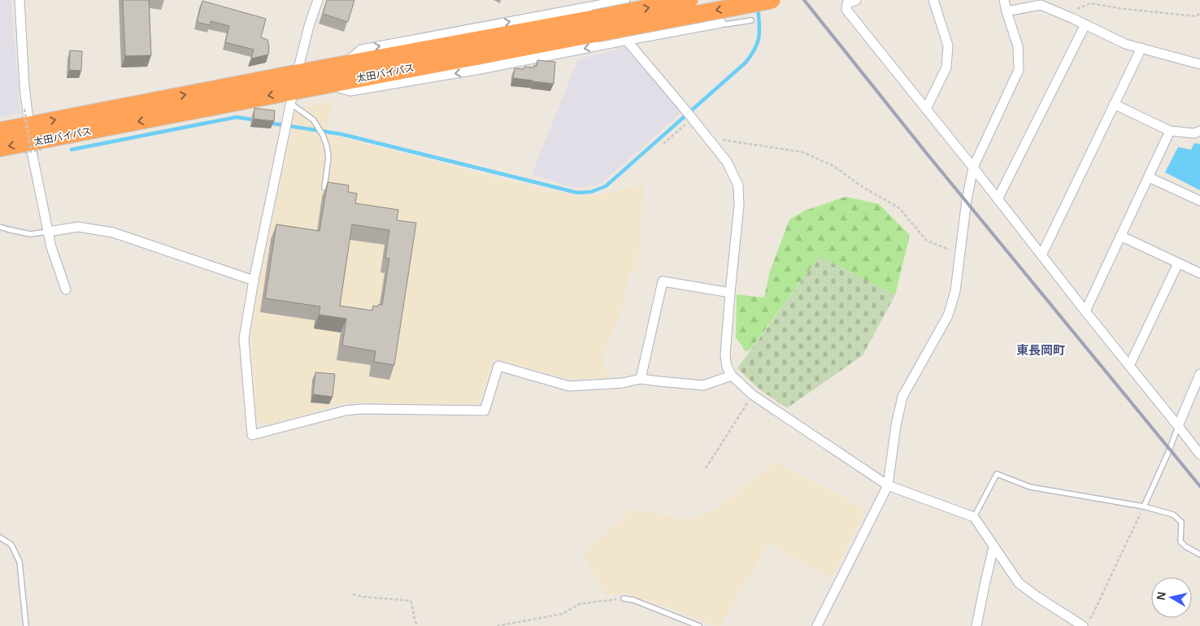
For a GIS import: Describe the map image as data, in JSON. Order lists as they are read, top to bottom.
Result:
{
  "streets": {
    "highway": ["太田バイパス"]
  },
  "districts": ["東長岡町"],
  "north": "left"
}
